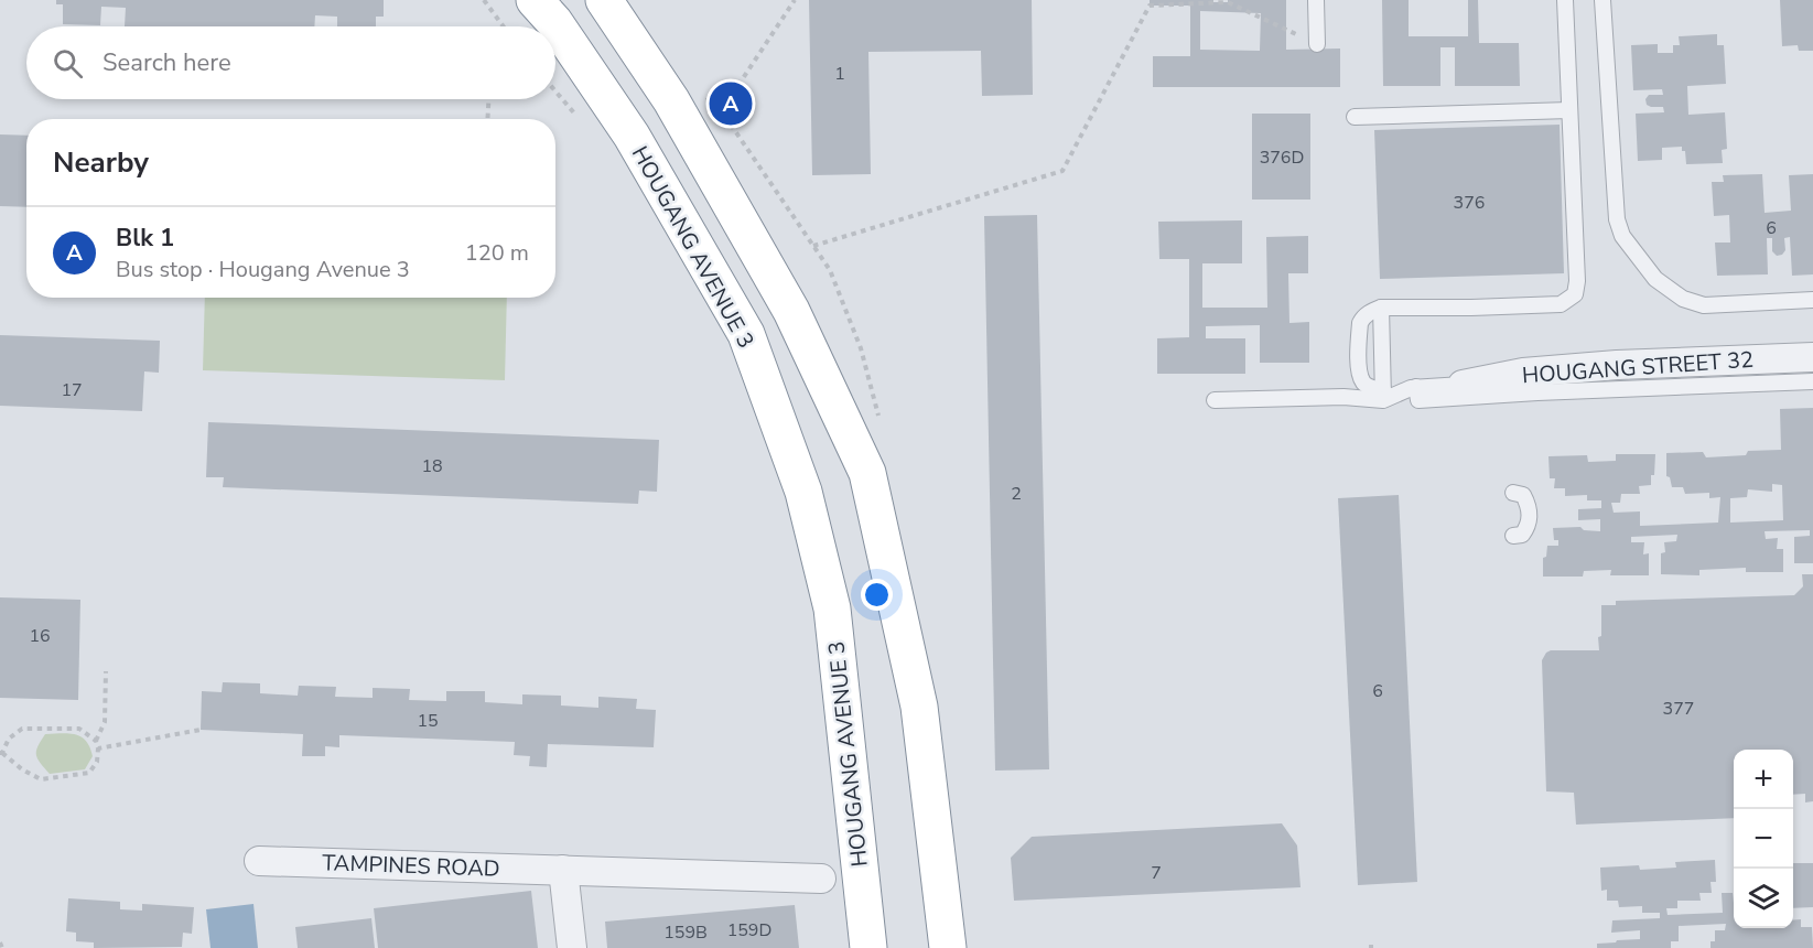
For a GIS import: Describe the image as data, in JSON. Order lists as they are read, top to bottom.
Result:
{
  "streets": {
    "highway": ["HOUGANG AVENUE 3"],
    "street": ["HOUGANG STREET 32", "TAMPINES ROAD"]
  },
  "house_numbers": [
    "1",
    "376D",
    "376",
    "6",
    "17",
    "18",
    "2",
    "16",
    "6",
    "377",
    "15",
    "7",
    "159D",
    "159B"
  ],
  "page": {
    "search": "Search here",
    "pins": "A",
    "heading": "Nearby",
    "list": [
      {
        "mark": "A",
        "name": "Blk 1",
        "note": "Bus stop · Hougang Avenue 3",
        "value": "120 m"
      }
    ],
    "map_buttons": ["+", "−"]
  }
}
